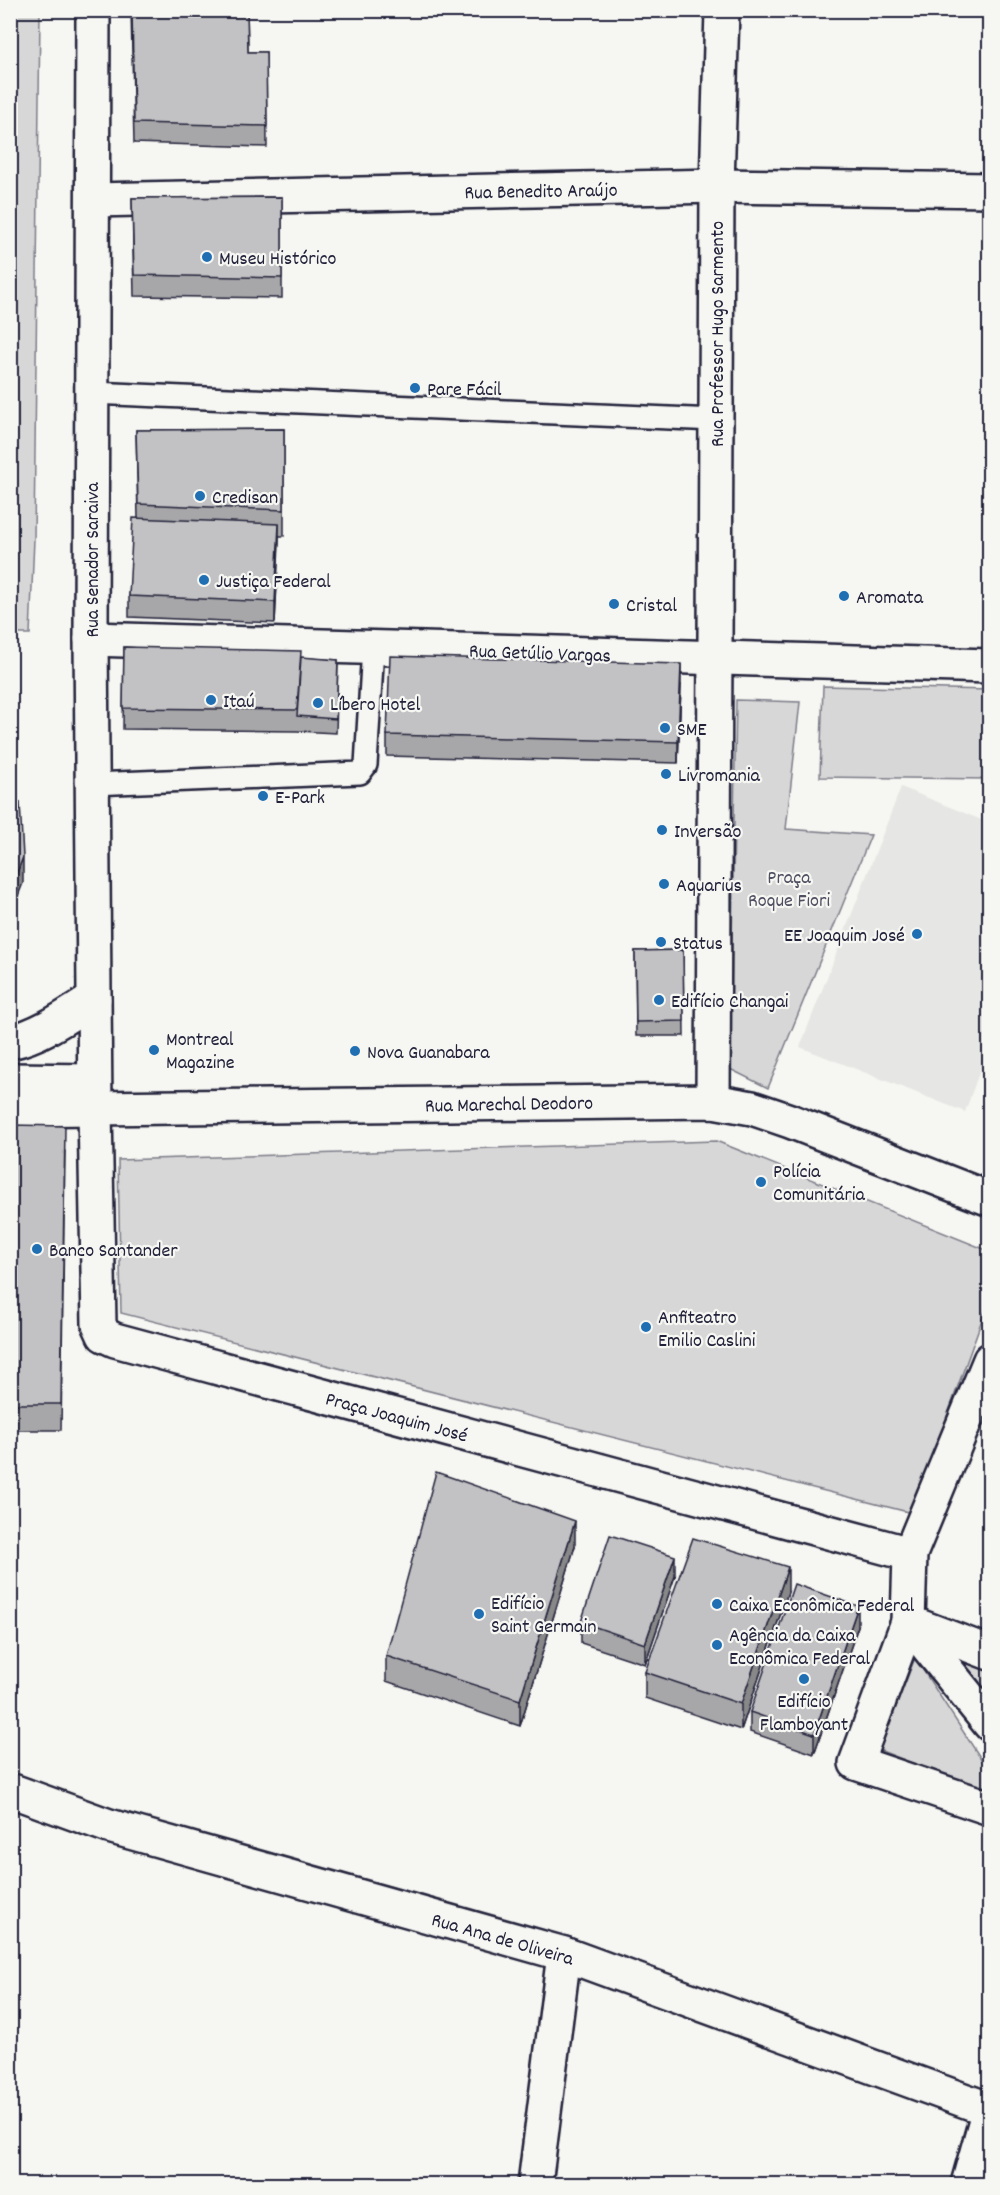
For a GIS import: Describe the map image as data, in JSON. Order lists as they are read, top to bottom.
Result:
{
  "streets": {
    "street": [
      "Rua Benedito Araújo",
      "Rua Professor Hugo Sarmento",
      "Rua Senador Saraiva",
      "Rua Getúlio Vargas",
      "Rua Marechal Deodoro",
      "Praça Joaquim José",
      "Rua Ana de Oliveira"
    ]
  },
  "crossings": [
    ["Rua Benedito Araújo", "Rua Professor Hugo Sarmento"],
    ["Rua Benedito Araújo", "Rua Senador Saraiva"],
    ["Rua Professor Hugo Sarmento", "Rua Getúlio Vargas"],
    ["Rua Senador Saraiva", "Rua Getúlio Vargas"],
    ["Rua Senador Saraiva", "Rua Marechal Deodoro"],
    ["Rua Senador Saraiva", "Praça Joaquim José"],
    ["Rua Marechal Deodoro", "Praça Joaquim José"]
  ],
  "parks": ["Praça Roque Fiori"],
  "places": [
    "Museu Histórico",
    "Pare Fácil",
    "Credisan",
    "Justiça Federal",
    "Aromata",
    "Cristal",
    "Itaú",
    "Líbero Hotel",
    "SME",
    "Livromania",
    "E-Park",
    "Inversão",
    "Aquarius",
    "EE Joaquim José",
    "Status",
    "Edifício Changai",
    "Montreal Magazine",
    "Nova Guanabara",
    "Polícia Comunitária",
    "Banco Santander",
    "Anfiteatro Emilio Caslini",
    "Caixa Econômica Federal",
    "Edifício Saint Germain",
    "Agência da Caixa Econômica Federal",
    "Edifício Flamboyant"
  ]
}
